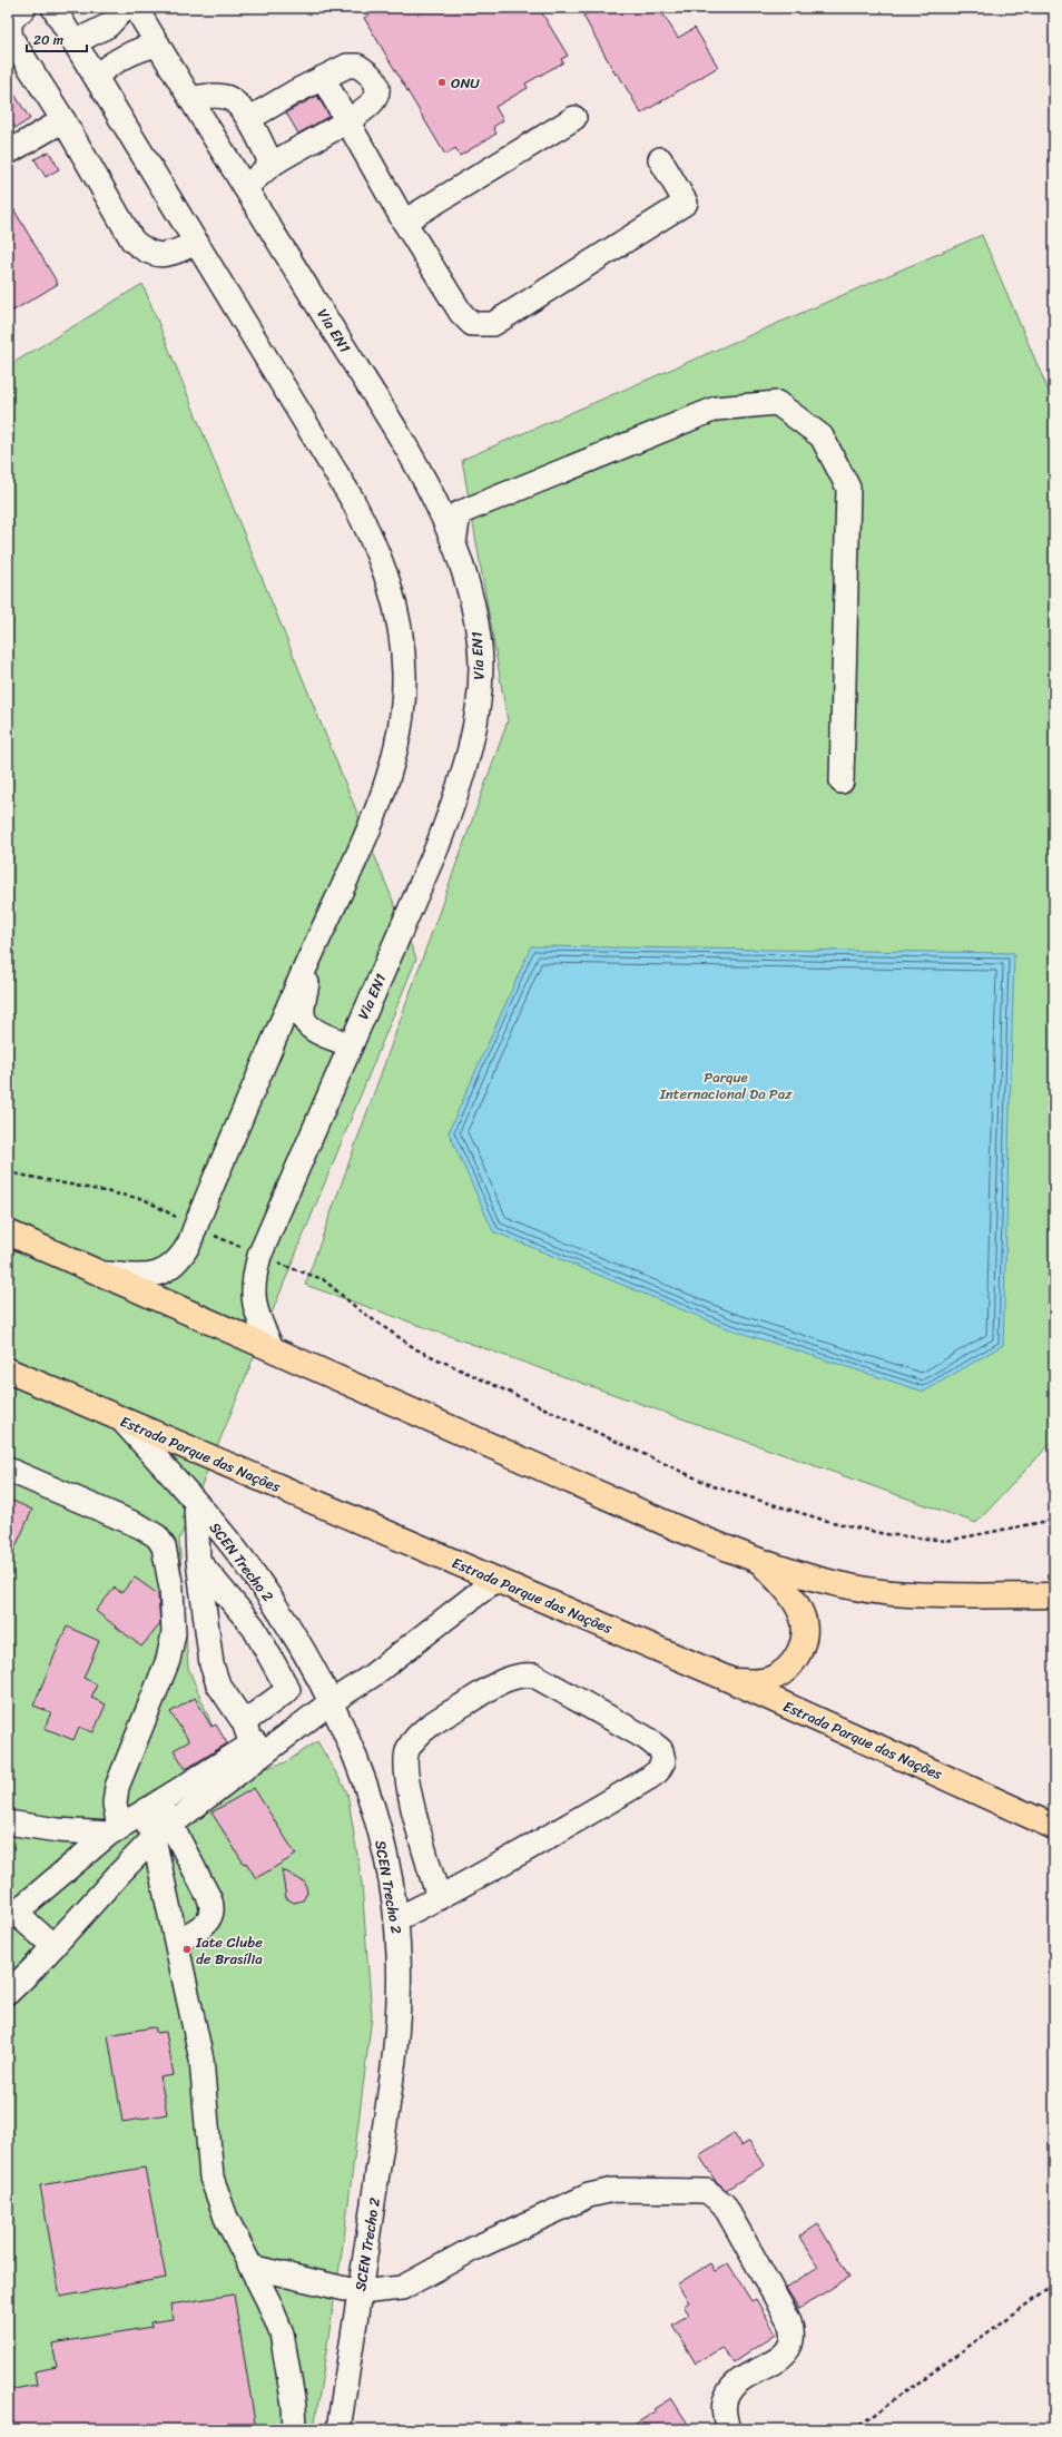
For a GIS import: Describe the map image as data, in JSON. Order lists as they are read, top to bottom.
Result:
{
  "streets": {
    "highway": ["Estrada Parque das Nações"],
    "street": ["Via EN1", "SCEN Trecho 2"]
  },
  "crossings": [
    ["Estrada Parque das Nações", "SCEN Trecho 2"]
  ],
  "parks": ["Parque Internacional Da Paz"],
  "places": ["ONU", "Iate Clube de Brasília"],
  "scale_bar": "20 m"
}
